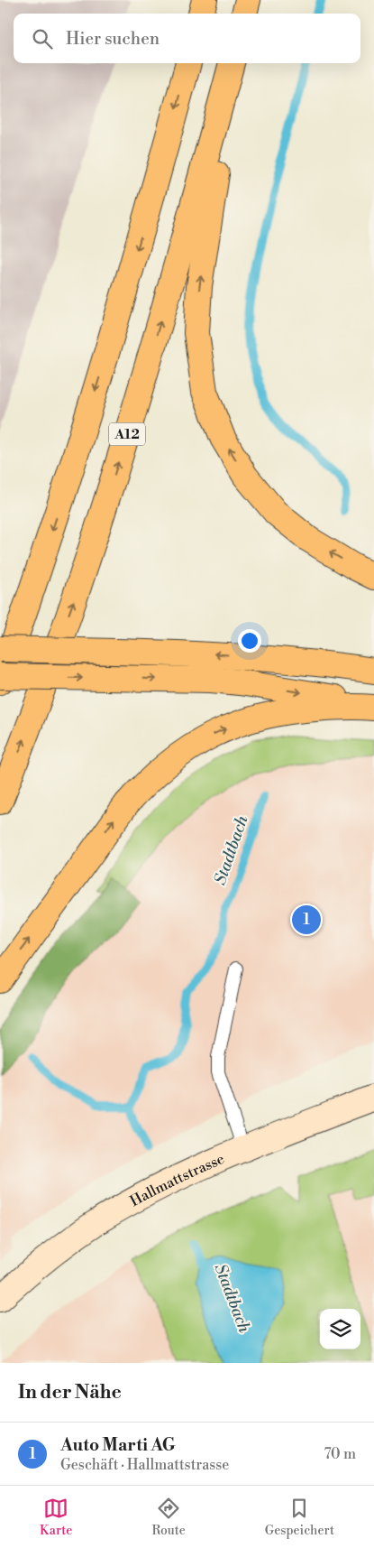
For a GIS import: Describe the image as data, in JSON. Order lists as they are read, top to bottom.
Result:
{
  "streets": {
    "highway": ["A12"],
    "main road": ["Hallmattstrasse"]
  },
  "water": ["Stadtbach"],
  "page": {
    "search": "Hier suchen",
    "pins": "1",
    "heading": "In der Nähe",
    "list": [
      {
        "mark": "1",
        "name": "Auto Marti AG",
        "note": "Geschäft · Hallmattstrasse",
        "value": "70 m"
      }
    ],
    "nav": ["Karte", "Route", "Gespeichert"]
  }
}
